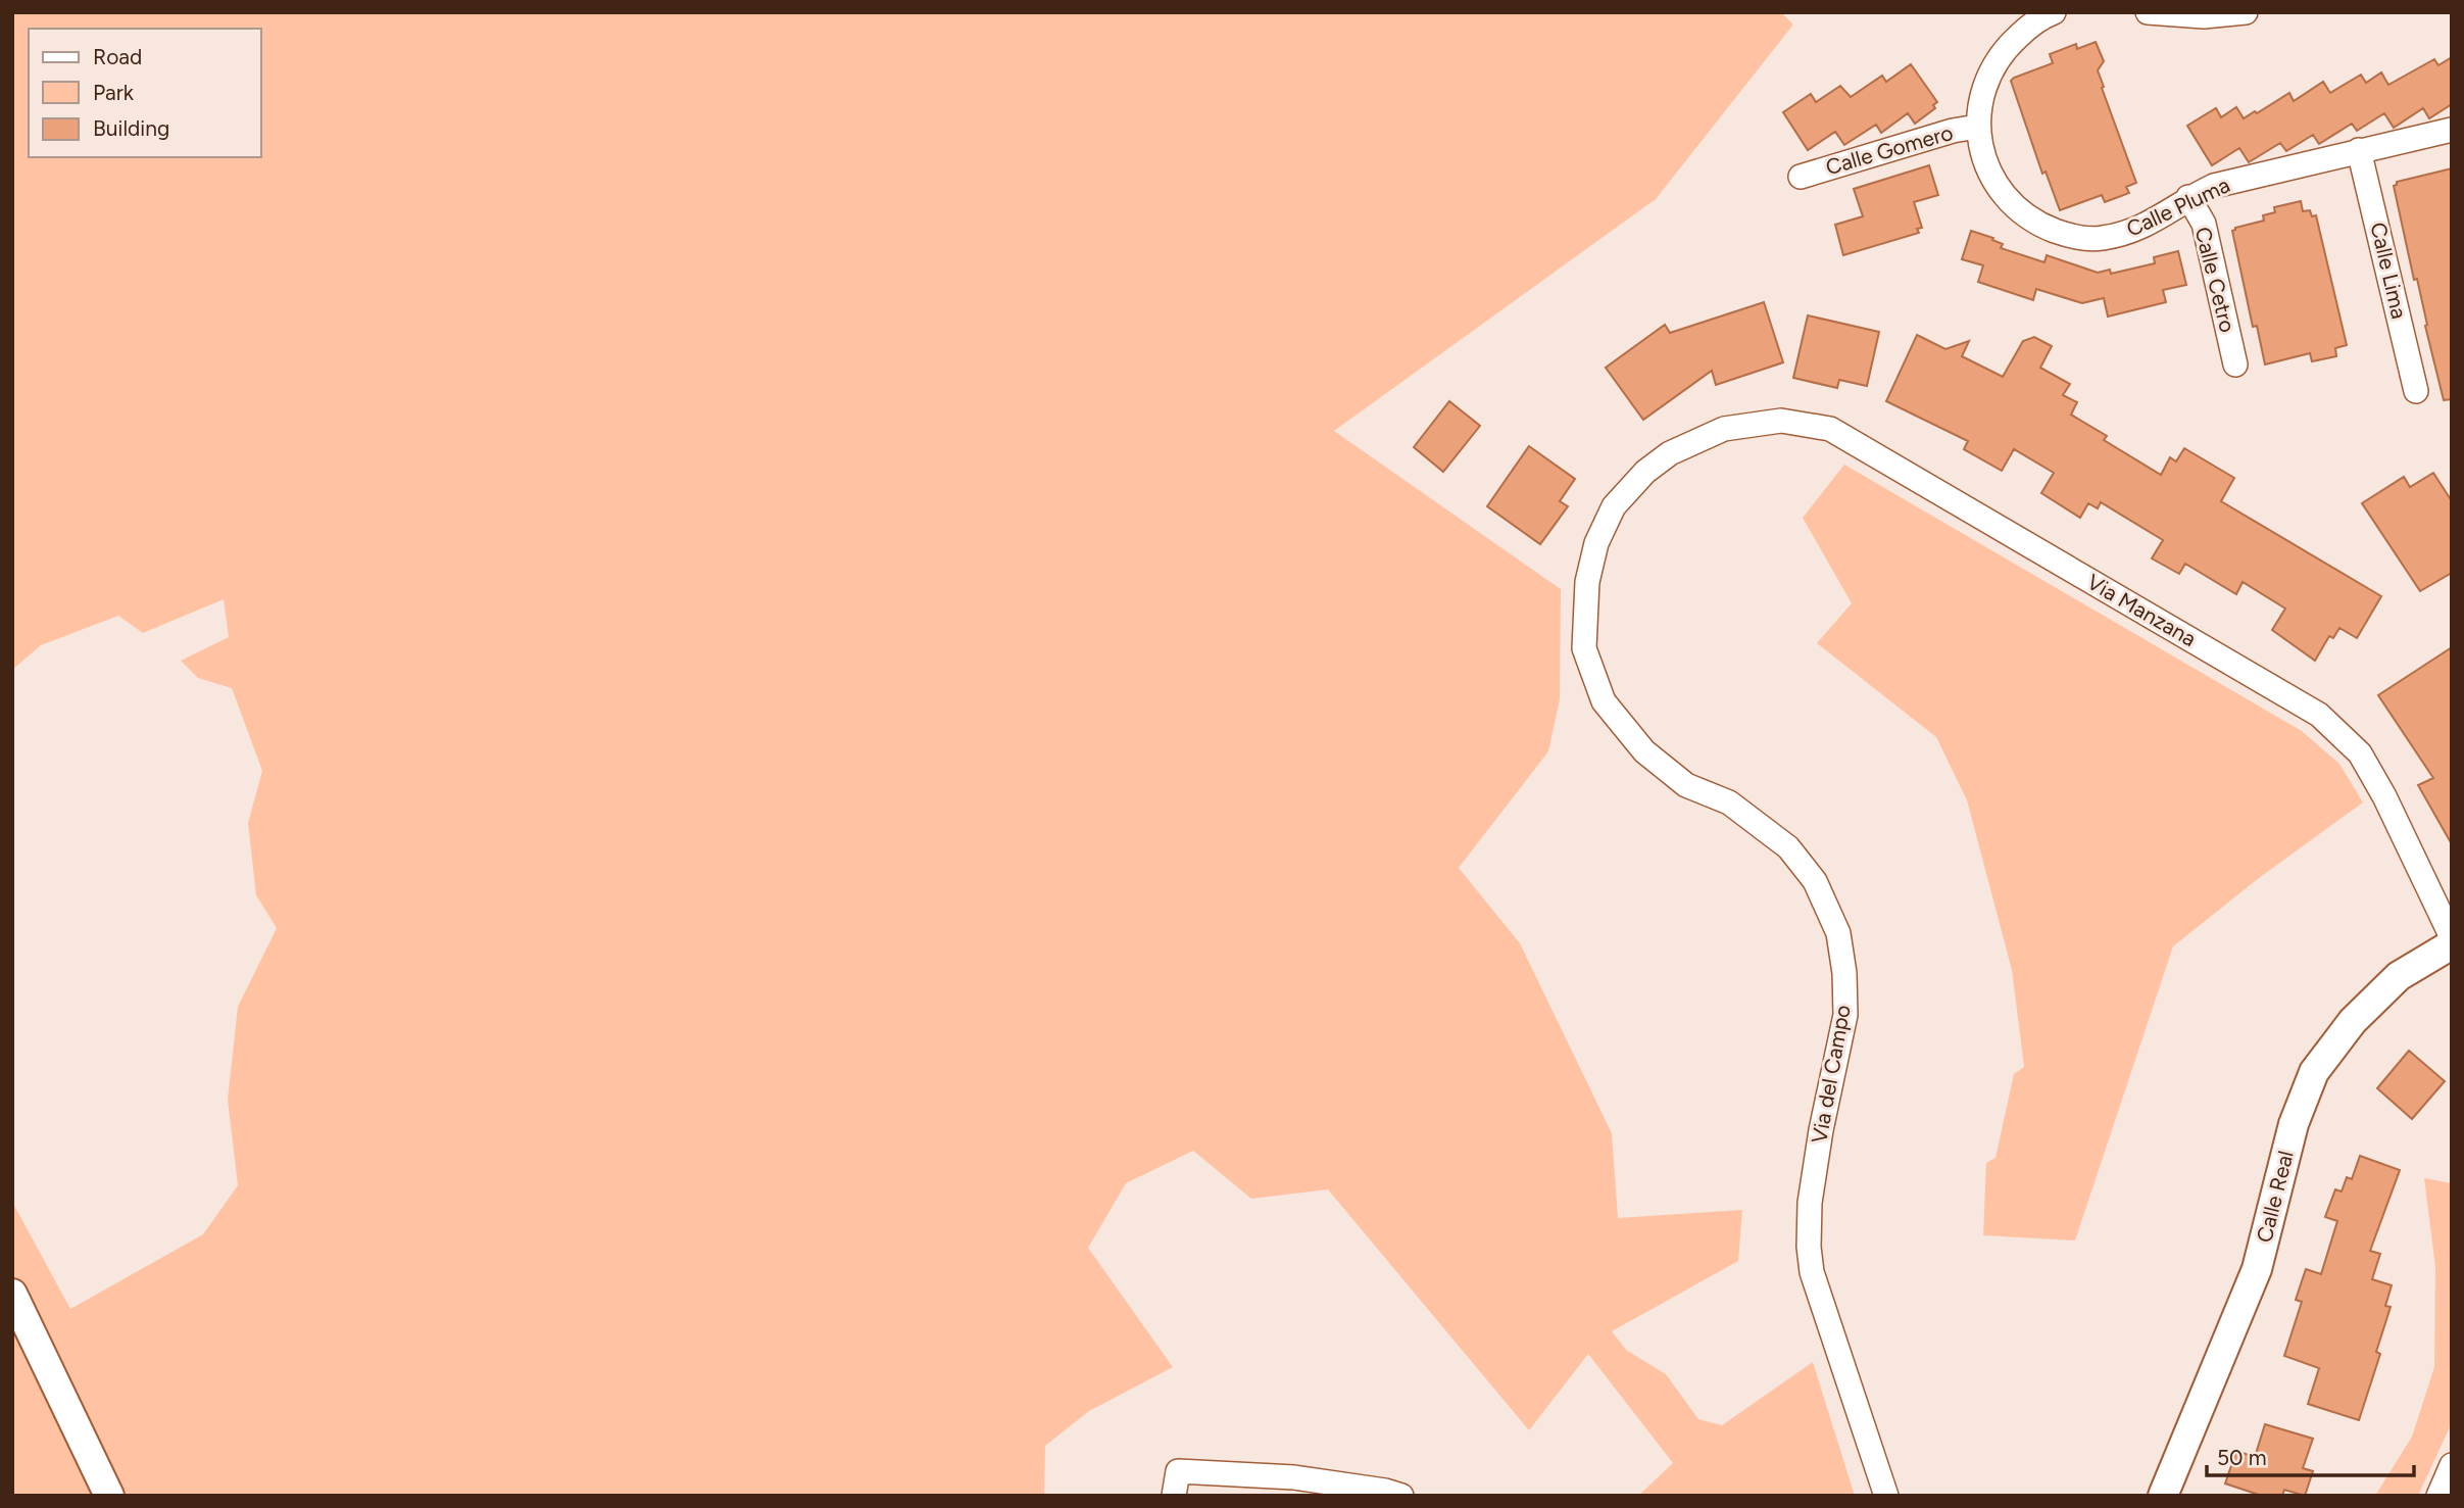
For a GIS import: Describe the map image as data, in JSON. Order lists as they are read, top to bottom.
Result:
{
  "streets": {
    "street": [
      "Calle Gomero",
      "Calle Pluma",
      "Calle Lima",
      "Calle Cetro",
      "Via Manzana",
      "Via del Campo",
      "Calle Real"
    ]
  },
  "crossings": [
    ["Calle Gomero", "Calle Pluma"],
    ["Calle Pluma", "Calle Lima"],
    ["Calle Pluma", "Calle Cetro"],
    ["Via Manzana", "Via del Campo"]
  ],
  "legend": ["Road", "Park", "Building"],
  "scale_bar": "50 m"
}
